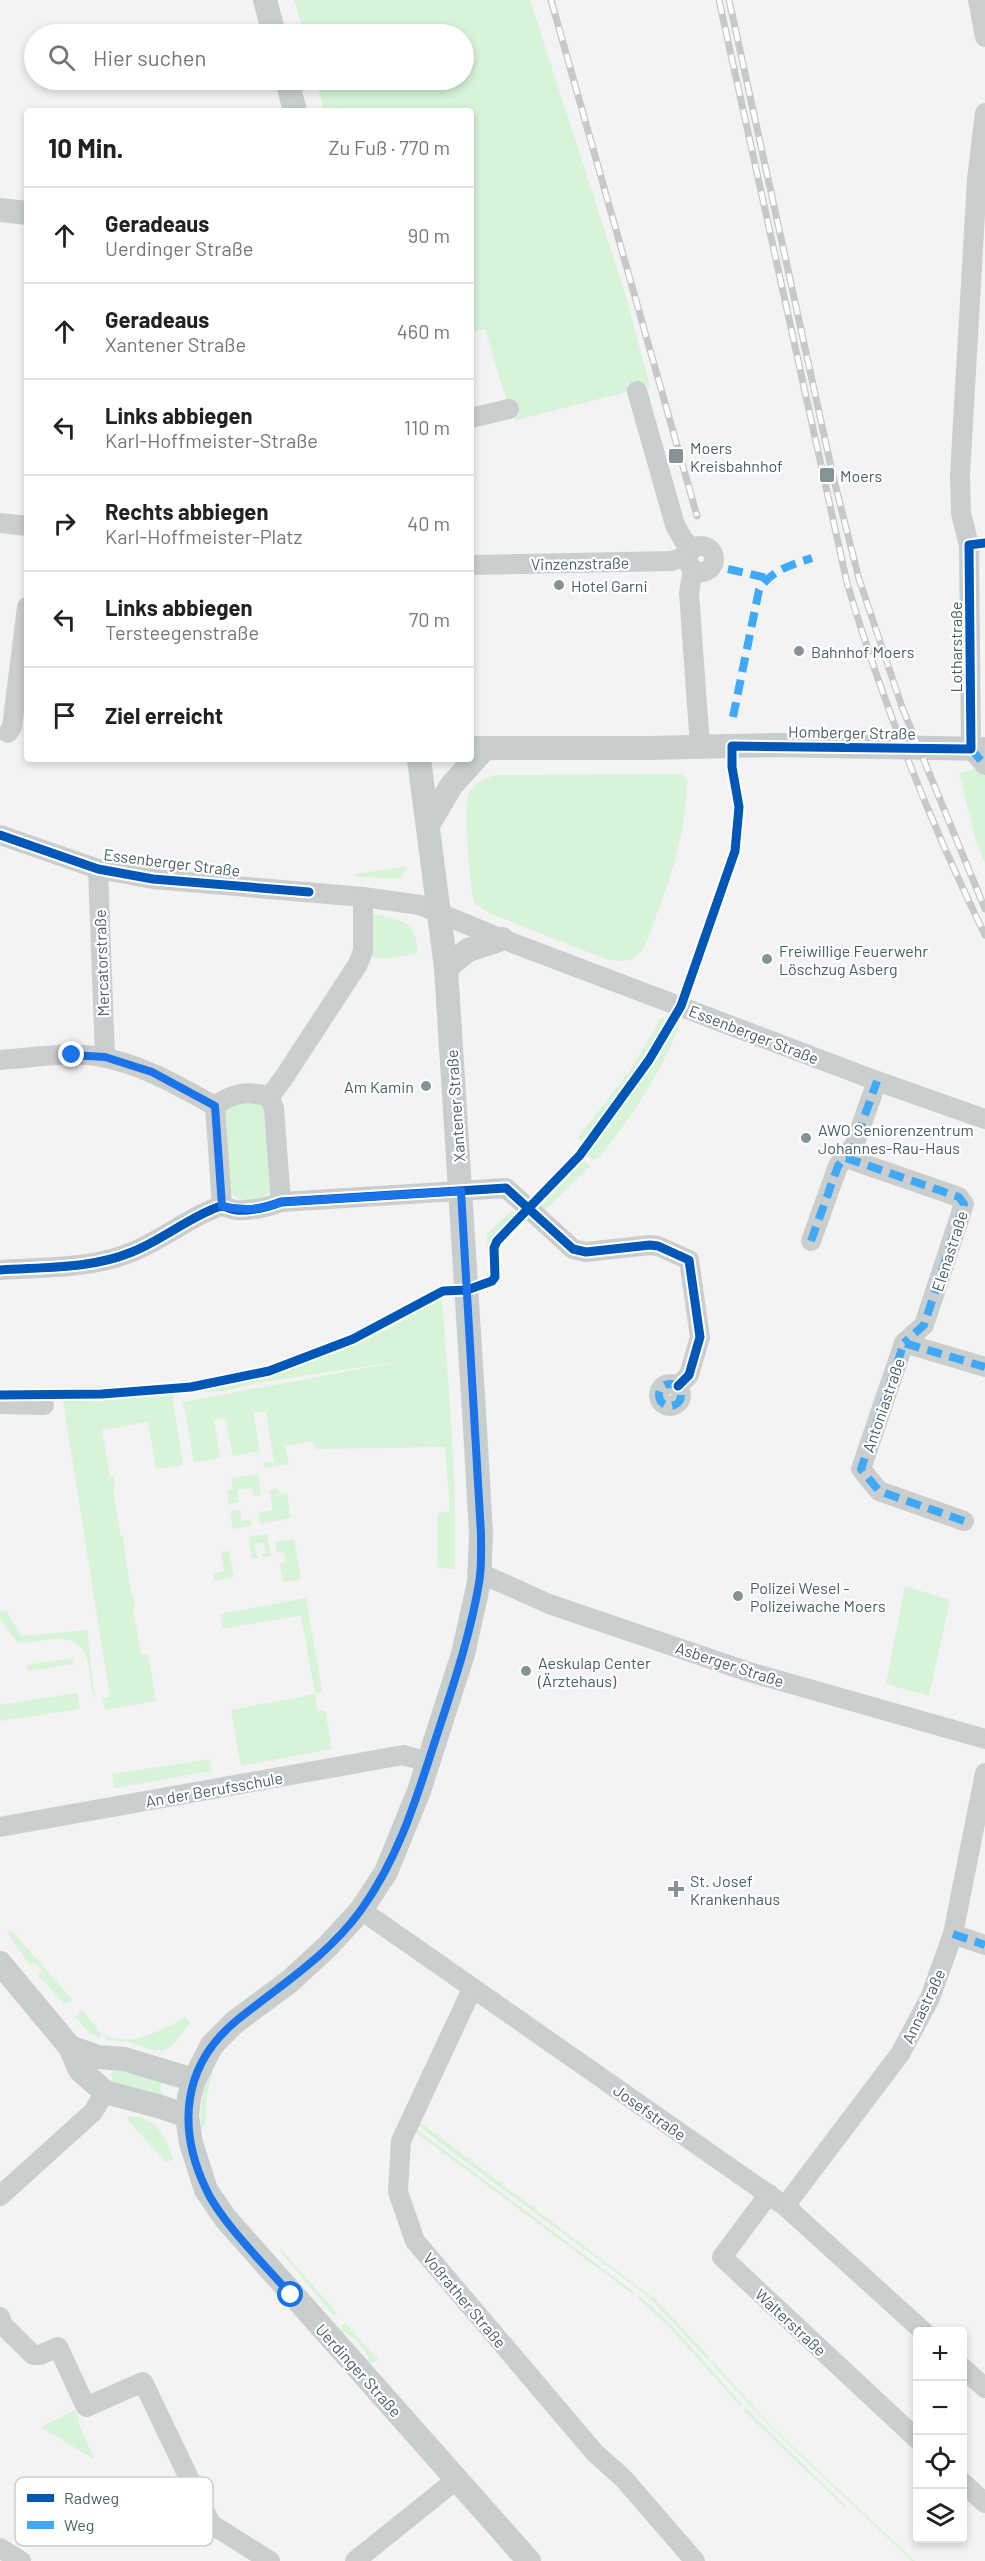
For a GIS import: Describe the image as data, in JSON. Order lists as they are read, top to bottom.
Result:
{
  "streets": {
    "main road": ["Homberger Straße", "Xantener Straße", "Uerdinger Straße"],
    "street": [
      "Vinzenzstraße",
      "Lotharstraße",
      "Essenberger Straße",
      "Mercatorstraße",
      "Elenastraße",
      "Antoniastraße",
      "Asberger Straße",
      "An der Berufsschule",
      "Annastraße",
      "Josefstraße",
      "Voßrather Straße",
      "Walterstraße"
    ]
  },
  "crossings": [
    ["Lotharstraße", "Homberger Straße"],
    ["Essenberger Straße", "Mercatorstraße"],
    ["Essenberger Straße", "Xantener Straße"],
    ["Xantener Straße", "Asberger Straße"],
    ["Xantener Straße", "An der Berufsschule"],
    ["Xantener Straße", "Josefstraße"],
    ["Xantener Straße", "Uerdinger Straße"],
    ["Elenastraße", "Antoniastraße"],
    ["Annastraße", "Josefstraße"],
    ["Annastraße", "Walterstraße"],
    ["Josefstraße", "Voßrather Straße"],
    ["Josefstraße", "Walterstraße"]
  ],
  "places": {
    "transit": ["Moers Kreisbahnhof", "Moers"],
    "other": [
      "Hotel Garni",
      "Bahnhof Moers",
      "Freiwillige Feuerwehr Löschzug Asberg",
      "Am Kamin",
      "AWO Seniorenzentrum Johannes-Rau-Haus",
      "Polizei Wesel - Polizeiwache Moers",
      "Aeskulap Center (Ärztehaus)"
    ],
    "health": ["St. Josef Krankenhaus"]
  },
  "legend": ["Radweg", "Weg"],
  "page": {
    "search": "Hier suchen",
    "heading": ["10 Min.", "Zu Fuß · 770 m"],
    "list": [
      ["Geradeaus", "Uerdinger Straße", "90 m"],
      ["Geradeaus", "Xantener Straße", "460 m"],
      ["Links abbiegen", "Karl-Hoffmeister-Straße", "110 m"],
      ["Rechts abbiegen", "Karl-Hoffmeister-Platz", "40 m"],
      ["Links abbiegen", "Tersteegenstraße", "70 m"],
      "Ziel erreicht"
    ],
    "map_buttons": ["+", "−"]
  }
}
